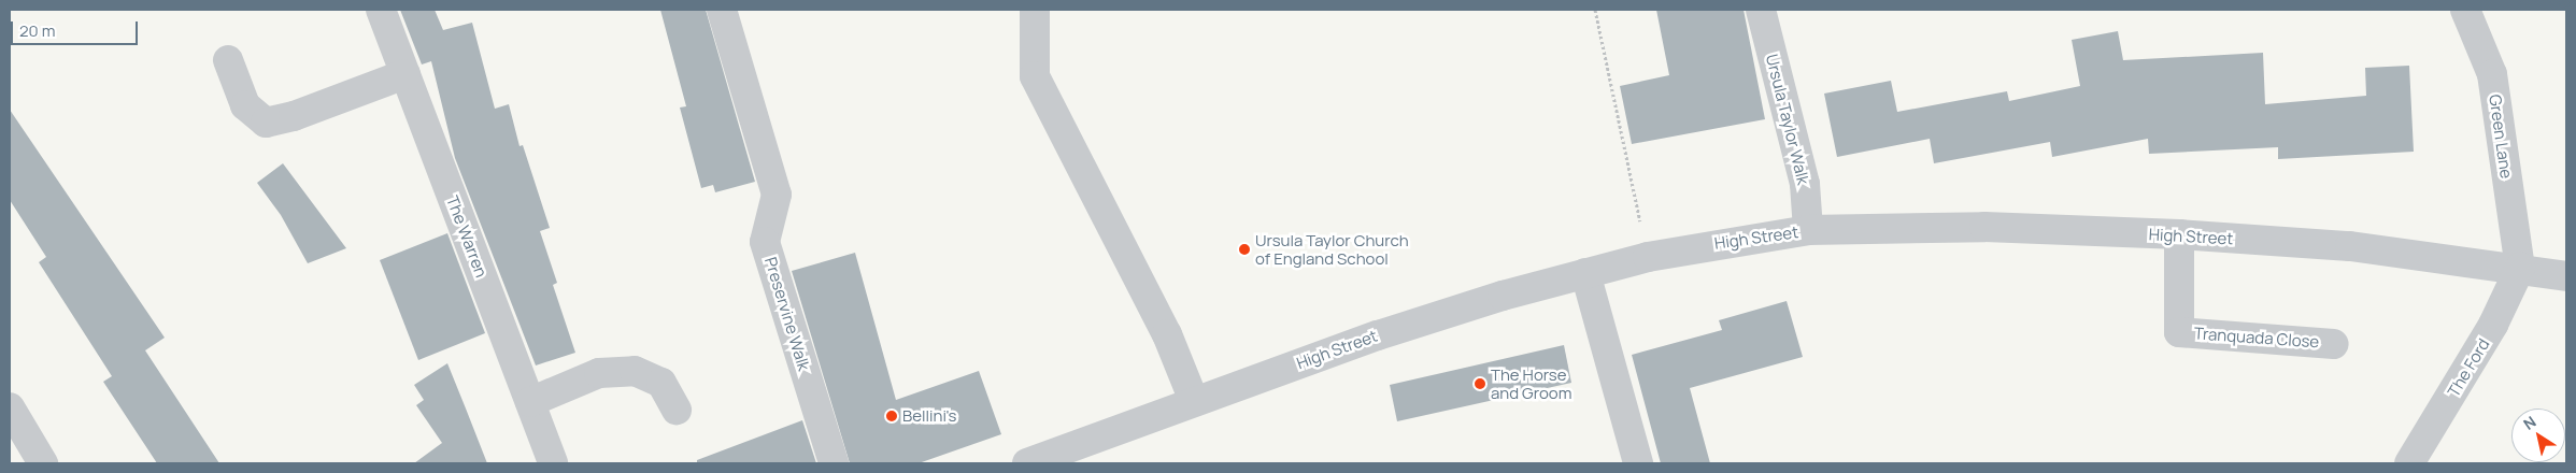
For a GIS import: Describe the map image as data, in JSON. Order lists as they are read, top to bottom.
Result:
{
  "streets": {
    "street": [
      "Ursula Taylor Walk",
      "Green Lane",
      "The Warren",
      "High Street",
      "Preservine Walk",
      "Tranquada Close",
      "The Ford"
    ]
  },
  "crossings": [
    ["Ursula Taylor Walk", "High Street"],
    ["Green Lane", "High Street"],
    ["Green Lane", "The Ford"],
    ["High Street", "Tranquada Close"],
    ["High Street", "The Ford"]
  ],
  "places": ["Ursula Taylor Church of England School", "The Horse and Groom", "Bellini's"],
  "scale_bar": "20 m",
  "north": "top left"
}
